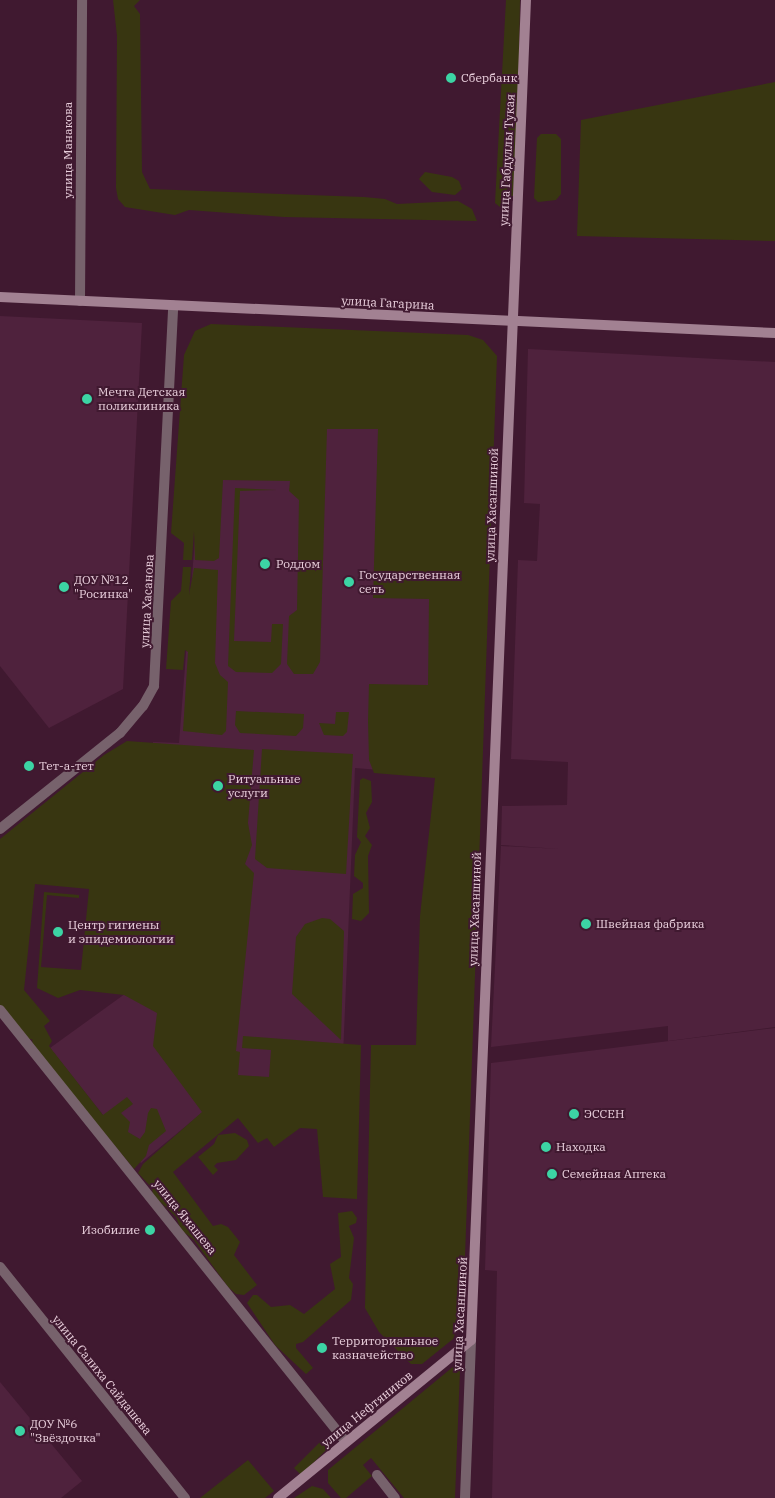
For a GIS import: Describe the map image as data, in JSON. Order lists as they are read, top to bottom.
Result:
{
  "streets": {
    "street": [
      "улица Манакова",
      "улица Габдуллы Тукая",
      "улица Гагарина",
      "улица Хасаншиной",
      "улица Хасанова",
      "улица Ямашева",
      "улица Салиха Сайдашева",
      "улица Нефтяников"
    ]
  },
  "crossings": [
    ["улица Манакова", "улица Гагарина"],
    ["улица Габдуллы Тукая", "улица Гагарина"],
    ["улица Габдуллы Тукая", "улица Хасаншиной"],
    ["улица Гагарина", "улица Хасаншиной"],
    ["улица Гагарина", "улица Хасанова"],
    ["улица Хасаншиной", "улица Нефтяников"],
    ["улица Ямашева", "улица Нефтяников"]
  ],
  "places": [
    "Сбербанк",
    "Мечта Детская поликлиника",
    "Роддом",
    "Государственная сеть",
    "ДОУ №12 \"Росинка\"",
    "Тет-а-тет",
    "Ритуальные услуги",
    "Швейная фабрика",
    "Центр гигиены и эпидемиологии",
    "ЭССЕН",
    "Находка",
    "Семейная Аптека",
    "Изобилие",
    "Территориальное казначейство",
    "ДОУ №6 \"Звёздочка\""
  ]
}
